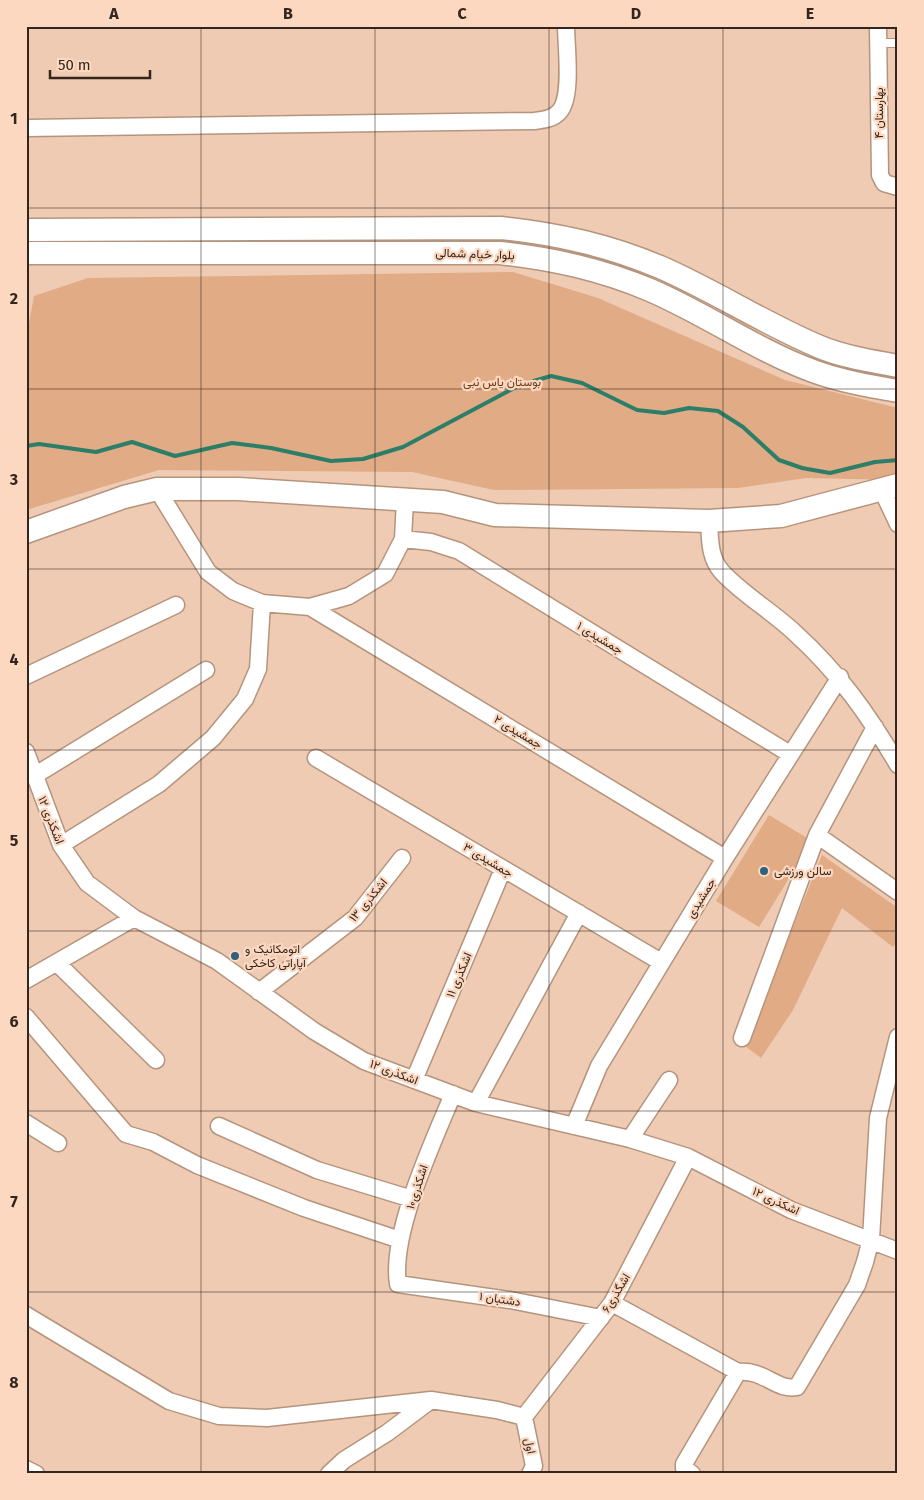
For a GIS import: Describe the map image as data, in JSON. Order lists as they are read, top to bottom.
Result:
{
  "streets": {
    "street": [
      "بهارستان ۴",
      "بلوار خیام شمالی",
      "جمشیدی ۱",
      "جمشیدی ۲",
      "اشکذری ۱۲",
      "جمشیدی ۳",
      "جمشیدی",
      "اشکذری ۱۳",
      "اشکذری ۱۱",
      "اشکذری۱۰",
      "اشگذری۶",
      "دشتبان ۱",
      "اول"
    ]
  },
  "crossings": [
    ["جمشیدی ۱", "جمشیدی"],
    ["جمشیدی ۲", "جمشیدی"],
    ["اشکذری ۱۲", "جمشیدی"],
    ["اشکذری ۱۲", "اشکذری ۱۳"],
    ["اشکذری ۱۲", "اشکذری ۱۱"],
    ["اشکذری ۱۲", "اشکذری۱۰"],
    ["اشکذری ۱۲", "اشگذری۶"],
    ["جمشیدی ۳", "جمشیدی"],
    ["جمشیدی ۳", "اشکذری ۱۱"],
    ["اشکذری۱۰", "دشتبان ۱"],
    ["اشگذری۶", "دشتبان ۱"],
    ["اشگذری۶", "اول"]
  ],
  "parks": ["بوستان یاس نبی"],
  "places": ["سالن ورزشی", "اتومکانیک و آپاراتی کاخکی"],
  "scale_bar": "50 m",
  "grid": {
    "columns": [
      "A",
      "B",
      "C",
      "D",
      "E"
    ],
    "rows": [
      "1",
      "2",
      "3",
      "4",
      "5",
      "6",
      "7",
      "8"
    ]
  }
}
